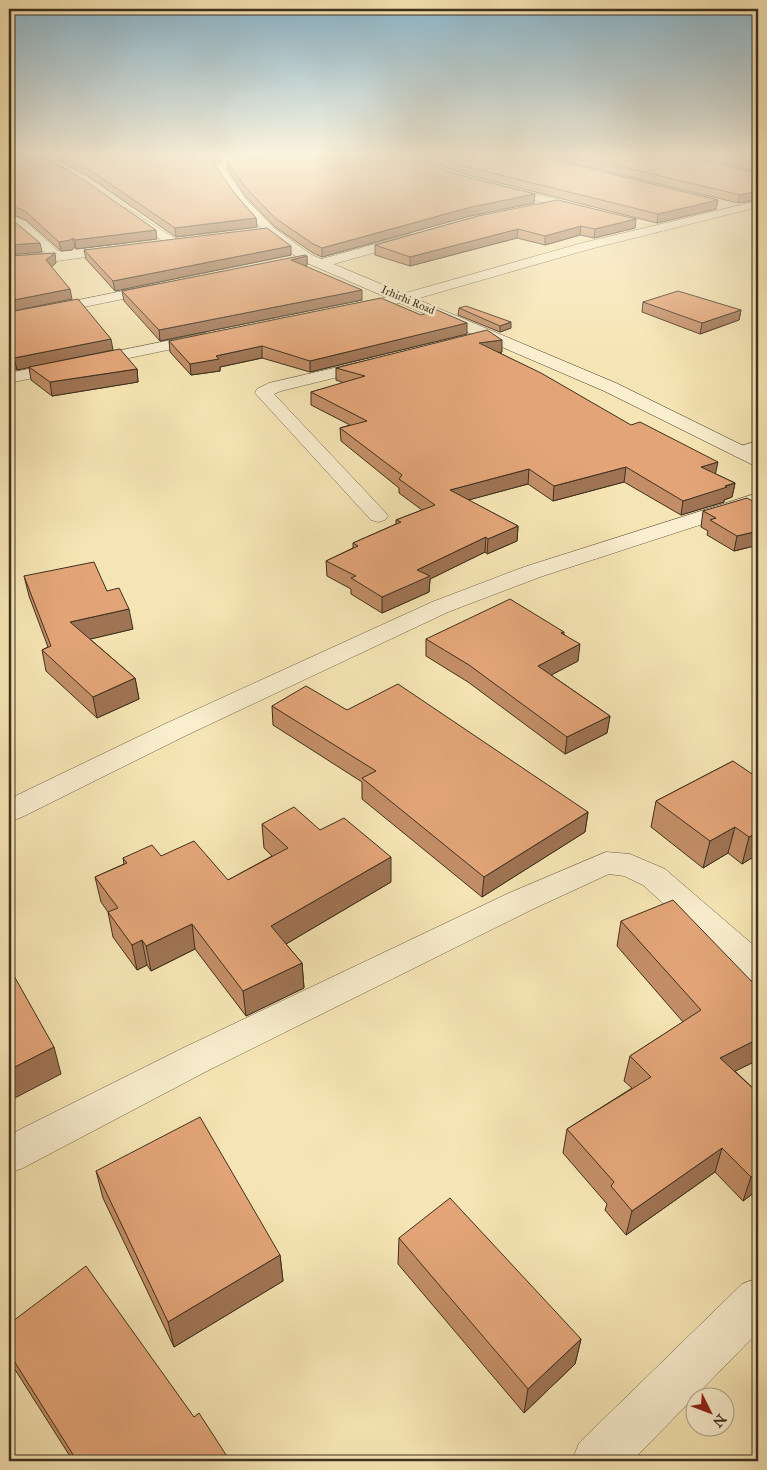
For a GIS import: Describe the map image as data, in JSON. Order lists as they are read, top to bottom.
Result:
{
  "streets": {
    "street": ["Irhirhi Road"]
  },
  "north": "bottom right"
}
